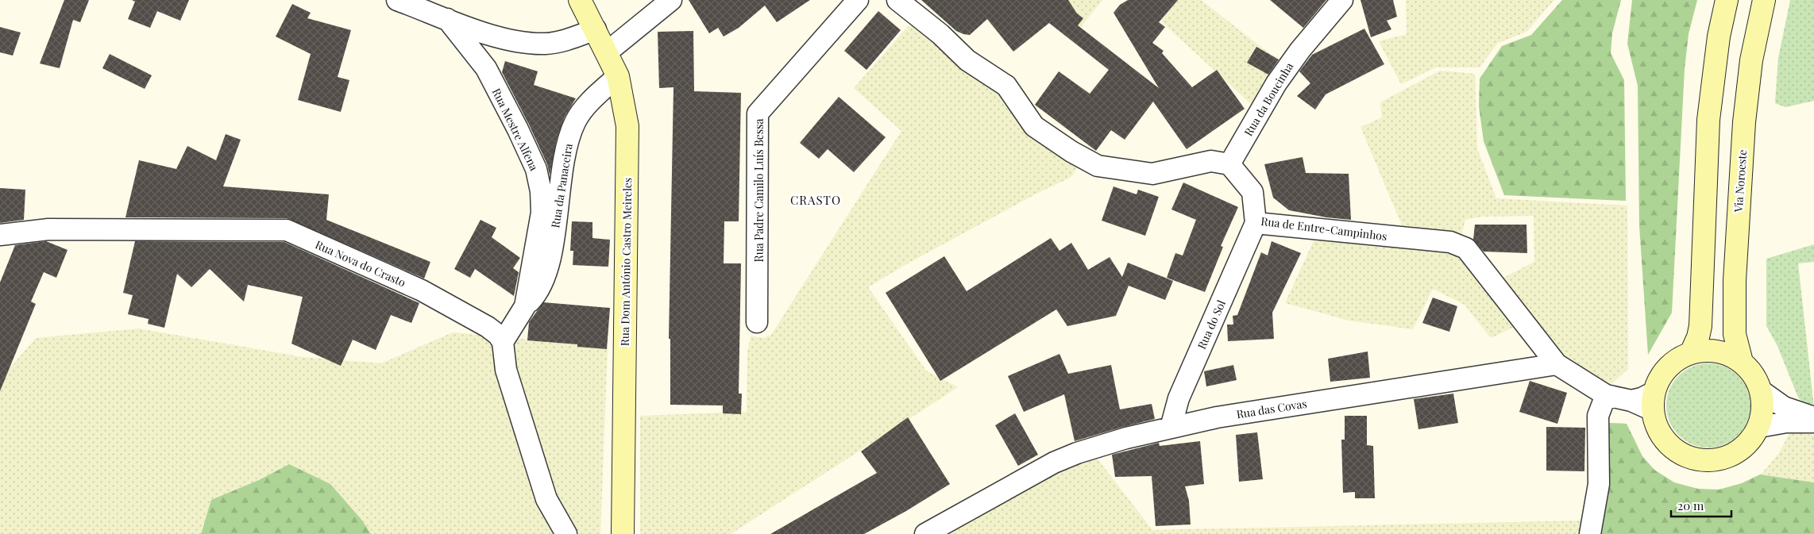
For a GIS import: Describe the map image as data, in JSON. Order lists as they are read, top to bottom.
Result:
{
  "streets": {
    "main road": ["Via Noroeste", "Rua Dom António Castro Meireles"],
    "street": [
      "Rua da Boucinha",
      "Rua Mestre Alfena",
      "Rua da Panaceira",
      "Rua Padre Camilo Luís Bessa",
      "Rua de Entre-Campinhos",
      "Rua Nova do Crasto",
      "Rua do Sol",
      "Rua das Covas"
    ]
  },
  "crossings": [
    ["Rua da Boucinha", "Rua de Entre-Campinhos"],
    ["Rua Mestre Alfena", "Rua da Panaceira"],
    ["Rua Mestre Alfena", "Rua Nova do Crasto"],
    ["Rua da Panaceira", "Rua Dom António Castro Meireles"],
    ["Rua de Entre-Campinhos", "Rua do Sol"],
    ["Rua de Entre-Campinhos", "Rua das Covas"],
    ["Rua do Sol", "Rua das Covas"]
  ],
  "districts": ["CRASTO"],
  "scale_bar": "20 m"
}
